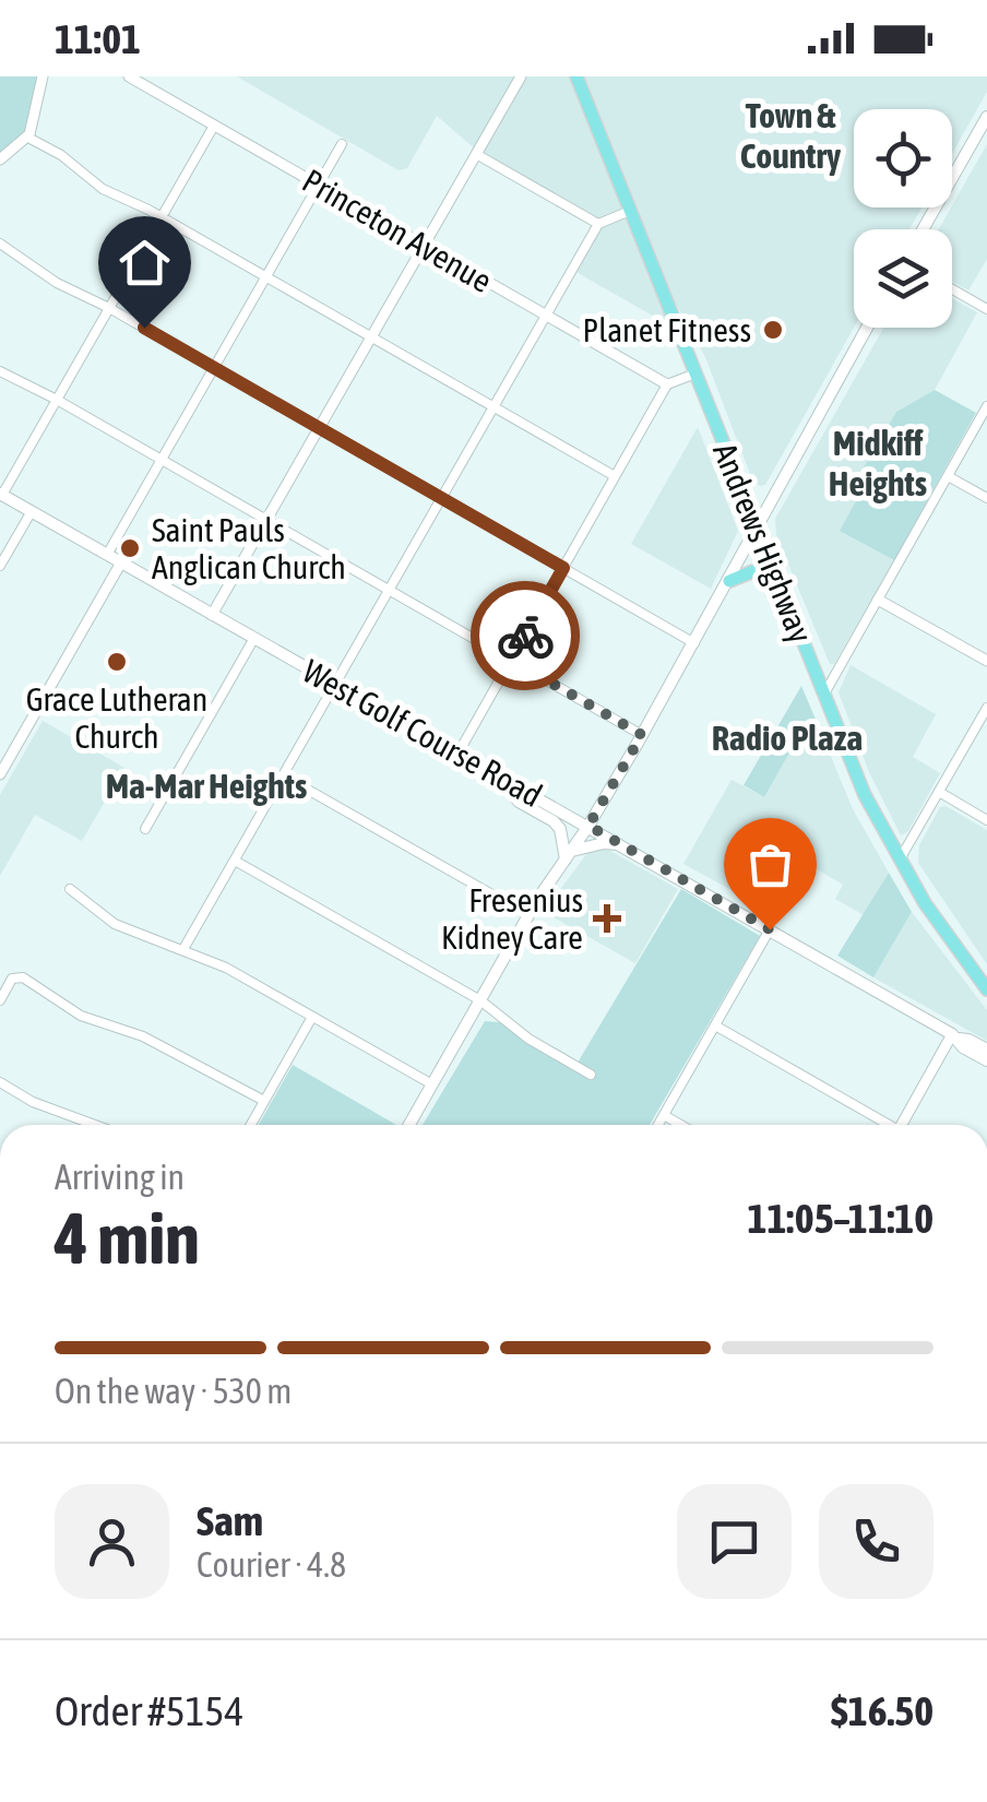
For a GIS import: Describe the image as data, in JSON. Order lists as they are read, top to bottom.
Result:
{
  "streets": {
    "main road": ["Andrews Highway", "West Golf Course Road"],
    "street": ["Princeton Avenue"]
  },
  "districts": [
    "Town & Country",
    "Midkiff Heights",
    "Radio Plaza",
    "Ma-Mar Heights"
  ],
  "places": {
    "other": ["Planet Fitness", "Saint Pauls Anglican Church", "Grace Lutheran Church"],
    "health": ["Fresenius Kidney Care"]
  },
  "page": {
    "status": "11:01",
    "heading": ["4 min", "Arriving in", "11:05–11:10"],
    "panel": [
      "Sam",
      "Courier · 4.8",
      "Order #5154",
      "$16.50"
    ],
    "bar": "On the way · 530 m"
  }
}
